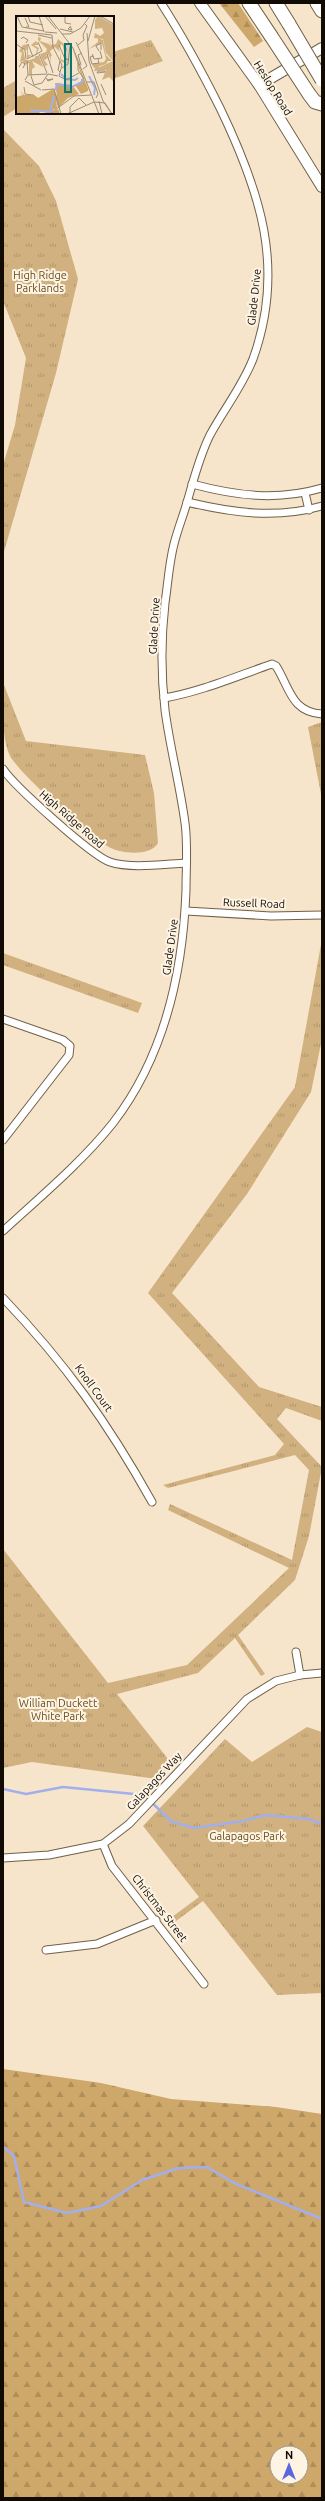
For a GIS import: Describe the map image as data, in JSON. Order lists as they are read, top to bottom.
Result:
{
  "streets": {
    "street": [
      "Heslop Road",
      "Glade Drive",
      "High Ridge Road",
      "Russell Road",
      "Knoll Court",
      "Galapagos Way",
      "Christmas Street"
    ]
  },
  "crossings": [
    ["Glade Drive", "High Ridge Road"],
    ["Glade Drive", "Russell Road"],
    ["Galapagos Way", "Christmas Street"]
  ],
  "parks": ["High Ridge Parklands", "William Duckett White Park", "Galapagos Park"],
  "north": "top"
}
